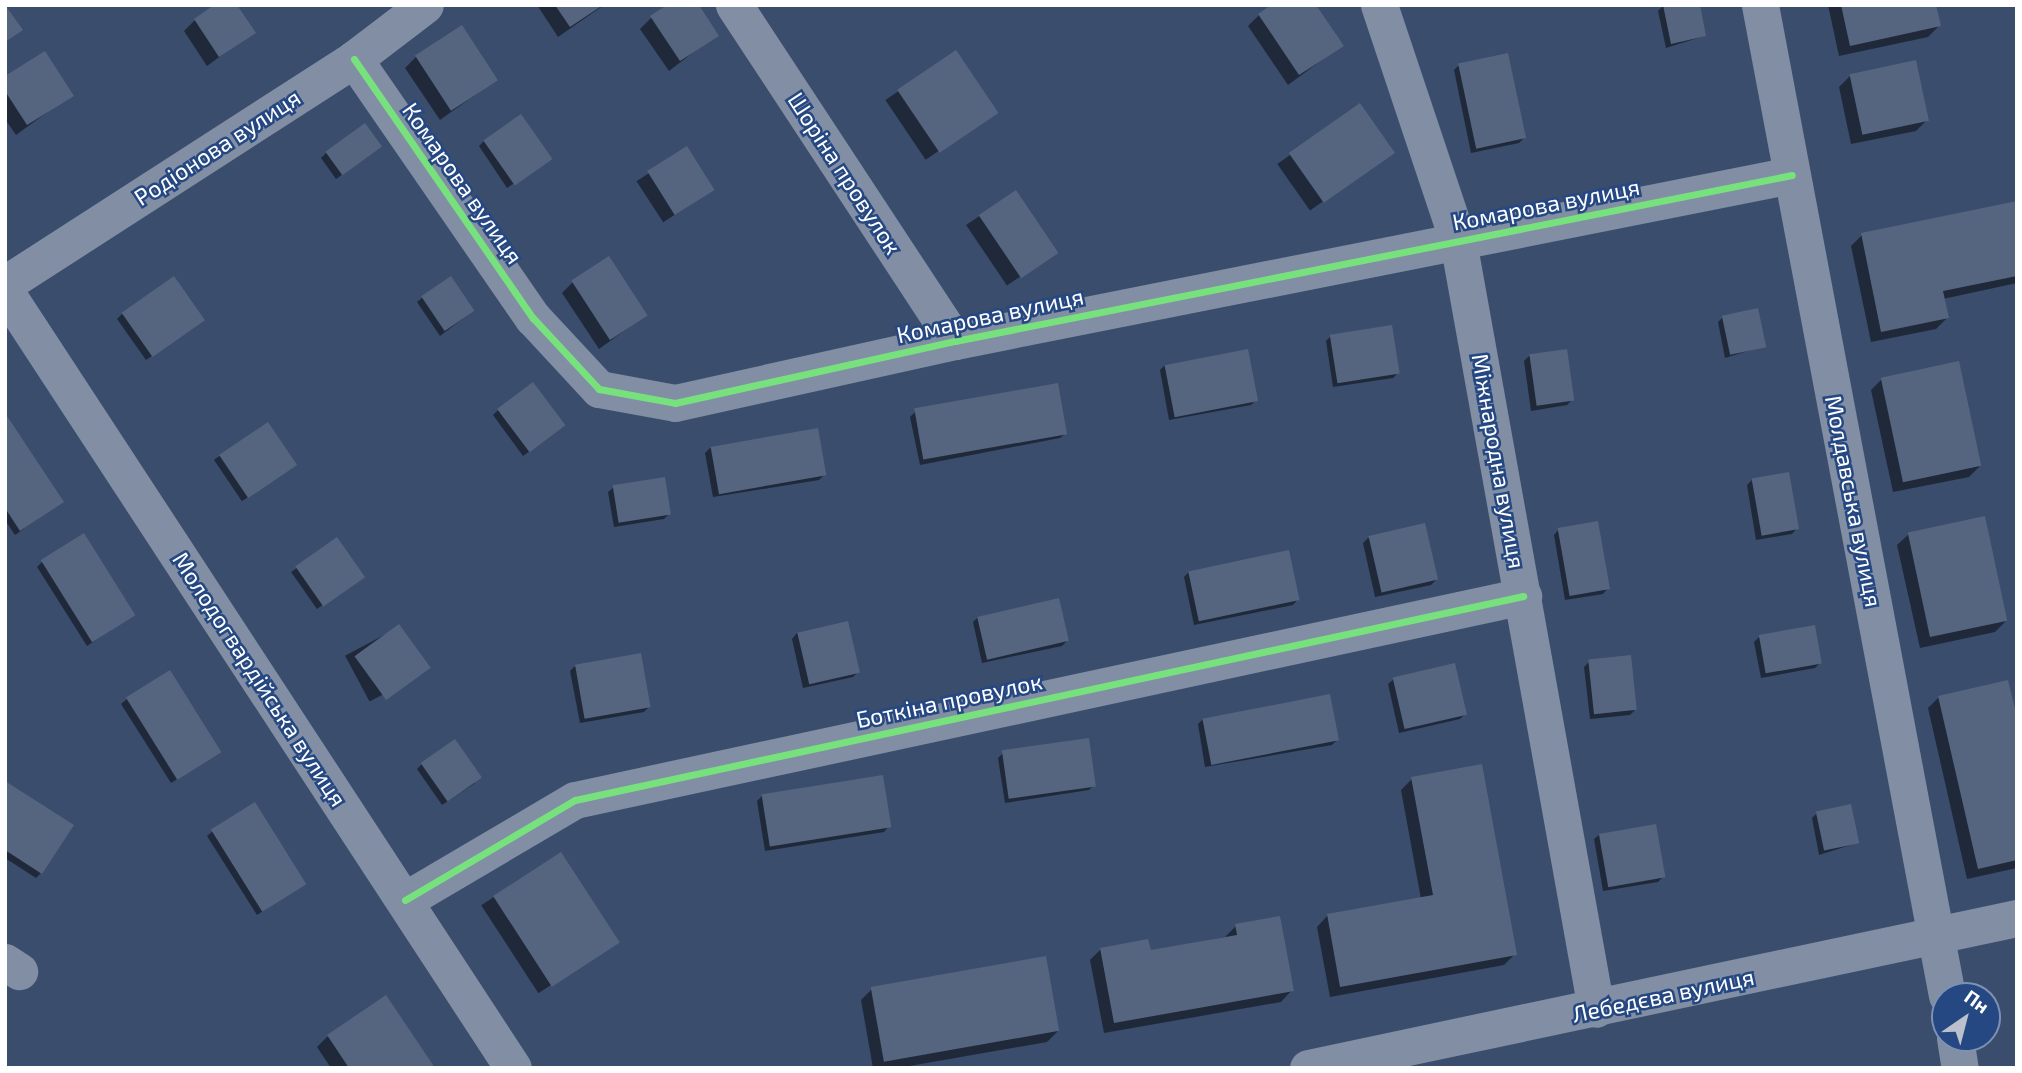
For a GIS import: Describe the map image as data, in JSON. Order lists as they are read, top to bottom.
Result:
{
  "streets": {
    "street": [
      "Родіонова вулиця",
      "Шоріна провулок",
      "Комарова вулиця",
      "Міжнародна вулиця",
      "Молдавська вулиця",
      "Молодогвардійська вулиця",
      "Боткіна провулок",
      "Лебедєва вулиця"
    ]
  },
  "crossings": [
    ["Родіонова вулиця", "Комарова вулиця"],
    ["Шоріна провулок", "Комарова вулиця"],
    ["Комарова вулиця", "Міжнародна вулиця"],
    ["Комарова вулиця", "Молдавська вулиця"],
    ["Міжнародна вулиця", "Боткіна провулок"],
    ["Міжнародна вулиця", "Лебедєва вулиця"],
    ["Молдавська вулиця", "Лебедєва вулиця"],
    ["Молодогвардійська вулиця", "Боткіна провулок"]
  ],
  "north": "top right"
}
